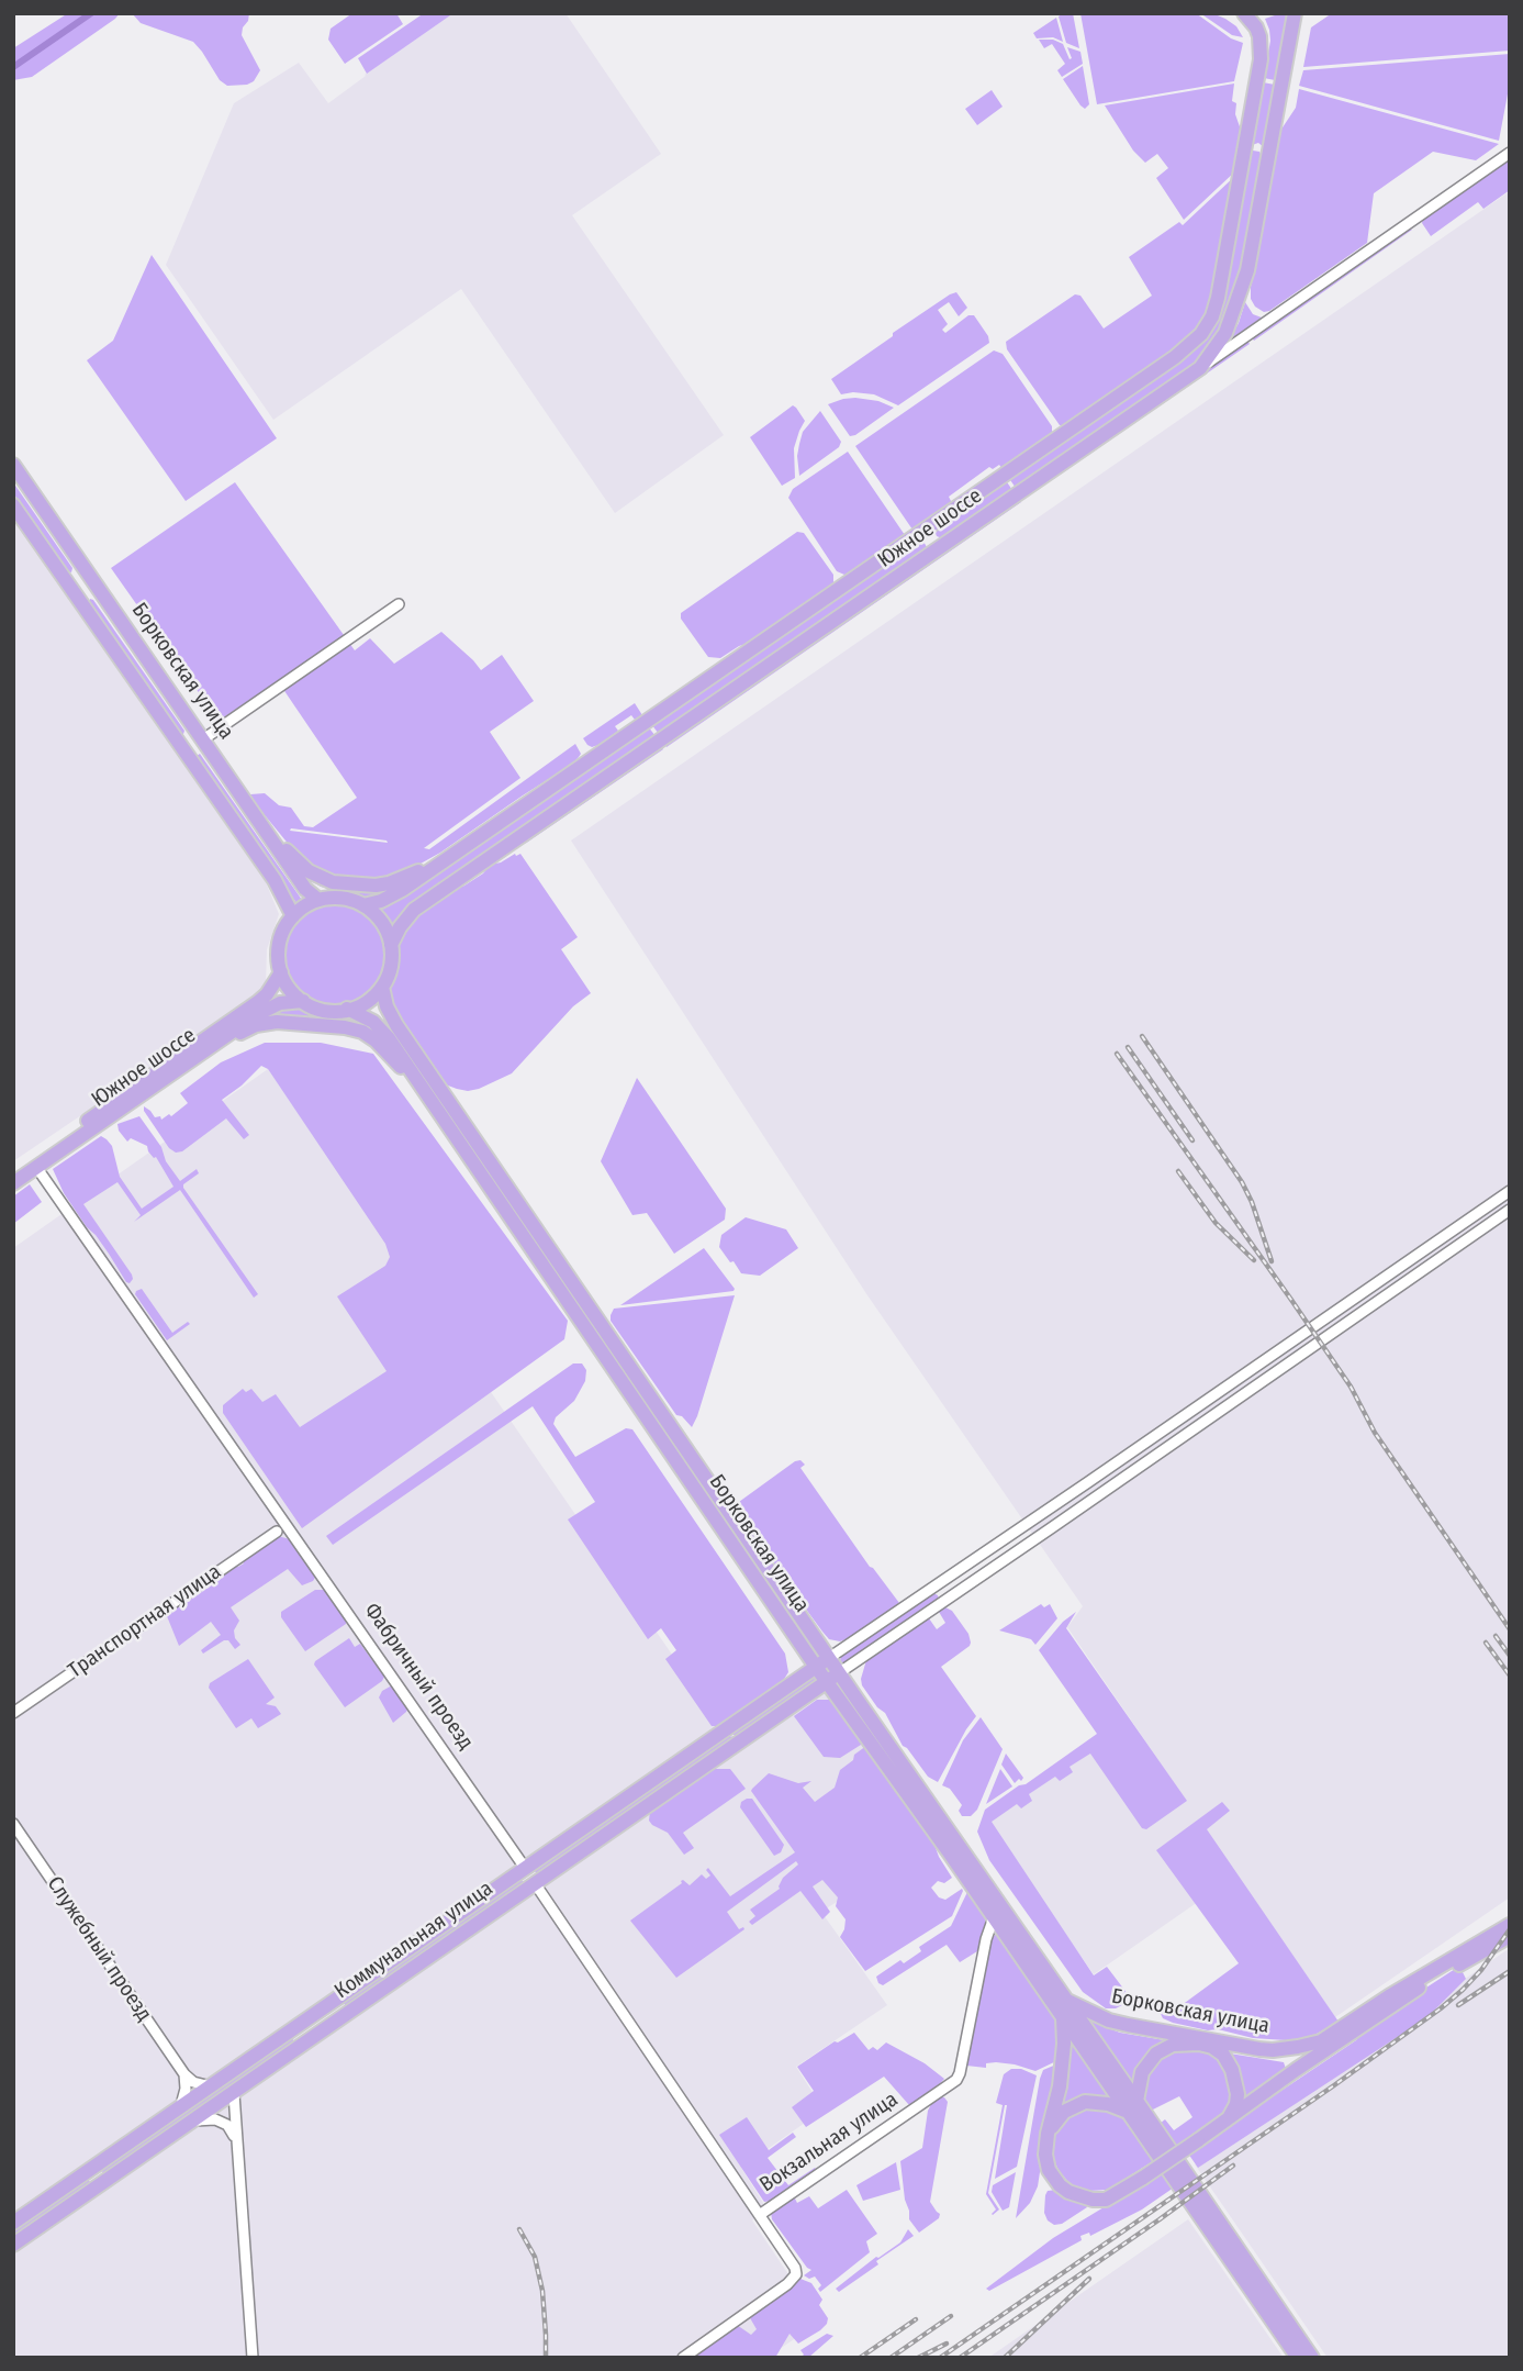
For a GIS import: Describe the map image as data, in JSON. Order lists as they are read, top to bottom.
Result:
{
  "streets": {
    "main road": [
      "Южное шоссе",
      "Борковская улица",
      "Фабричный проезд",
      "Коммунальная улица"
    ],
    "street": ["Транспортная улица", "Служебный проезд", "Вокзальная улица"]
  },
  "crossings": [
    ["Южное шоссе", "Борковская улица"],
    ["Южное шоссе", "Фабричный проезд"],
    ["Борковская улица", "Коммунальная улица"],
    ["Борковская улица", "Вокзальная улица"],
    ["Фабричный проезд", "Коммунальная улица"],
    ["Фабричный проезд", "Вокзальная улица"]
  ]
}
